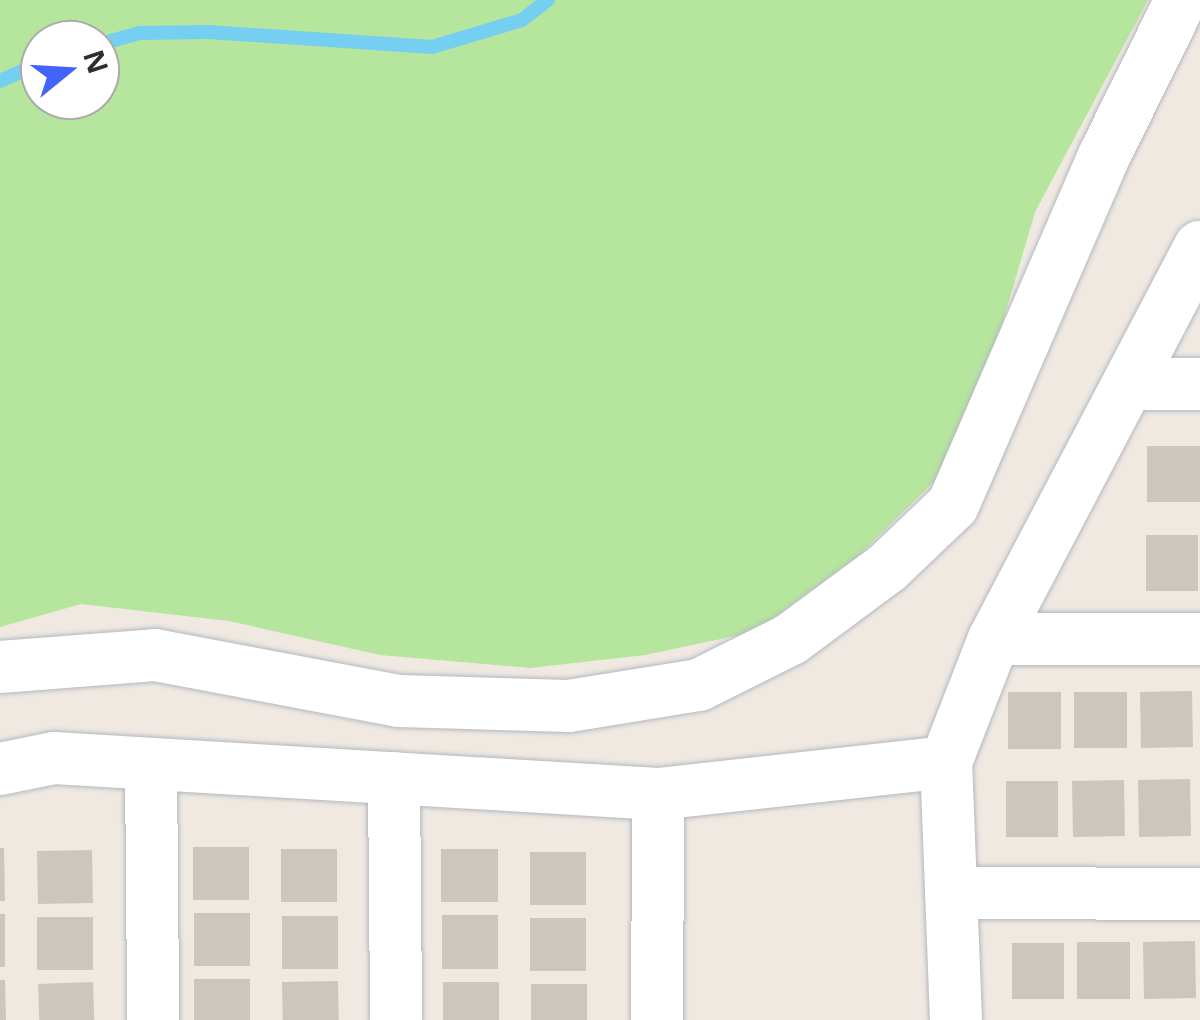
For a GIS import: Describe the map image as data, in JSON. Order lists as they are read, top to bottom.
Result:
{
  "north": "right"
}
